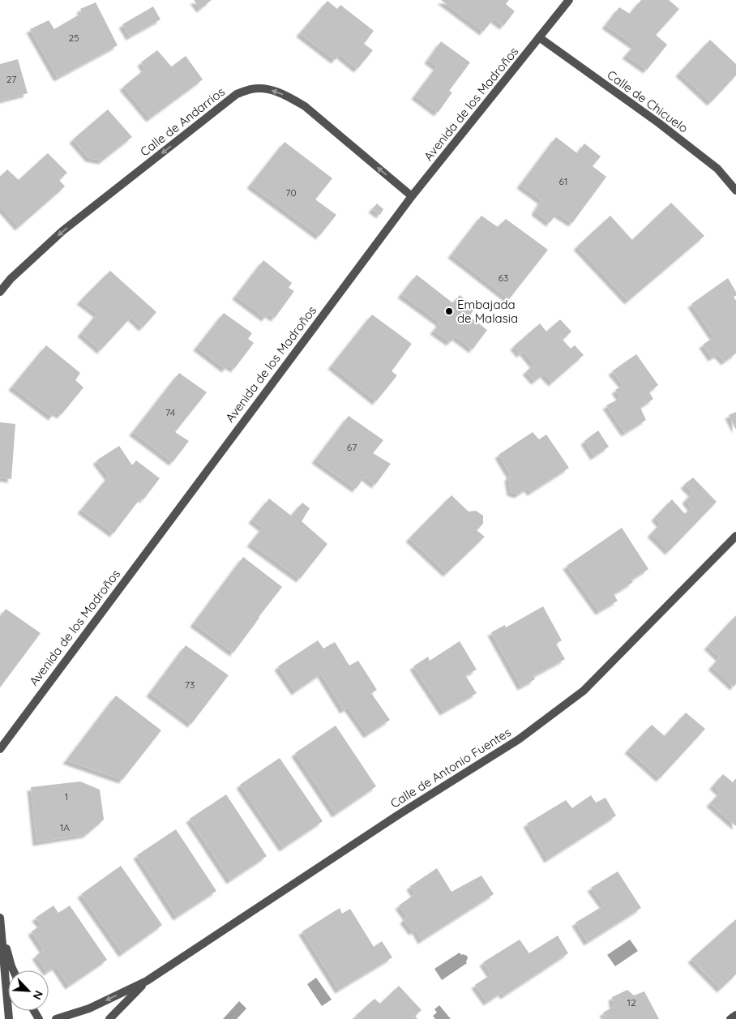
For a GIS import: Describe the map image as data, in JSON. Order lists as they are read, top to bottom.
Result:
{
  "streets": {
    "street": [
      "Calle de Chicuelo",
      "Avenida de los Madroños",
      "Calle de Andarrios",
      "Calle de Antonio Fuentes"
    ]
  },
  "crossings": [
    ["Calle de Chicuelo", "Avenida de los Madroños"],
    ["Avenida de los Madroños", "Calle de Andarrios"]
  ],
  "one_way": ["Calle de Andarrios"],
  "places": ["Embajada de Malasia"],
  "house_numbers": [
    "25",
    "27",
    "61",
    "70",
    "63",
    "74",
    "67",
    "73",
    "1",
    "1A",
    "12"
  ],
  "north": "bottom right"
}
